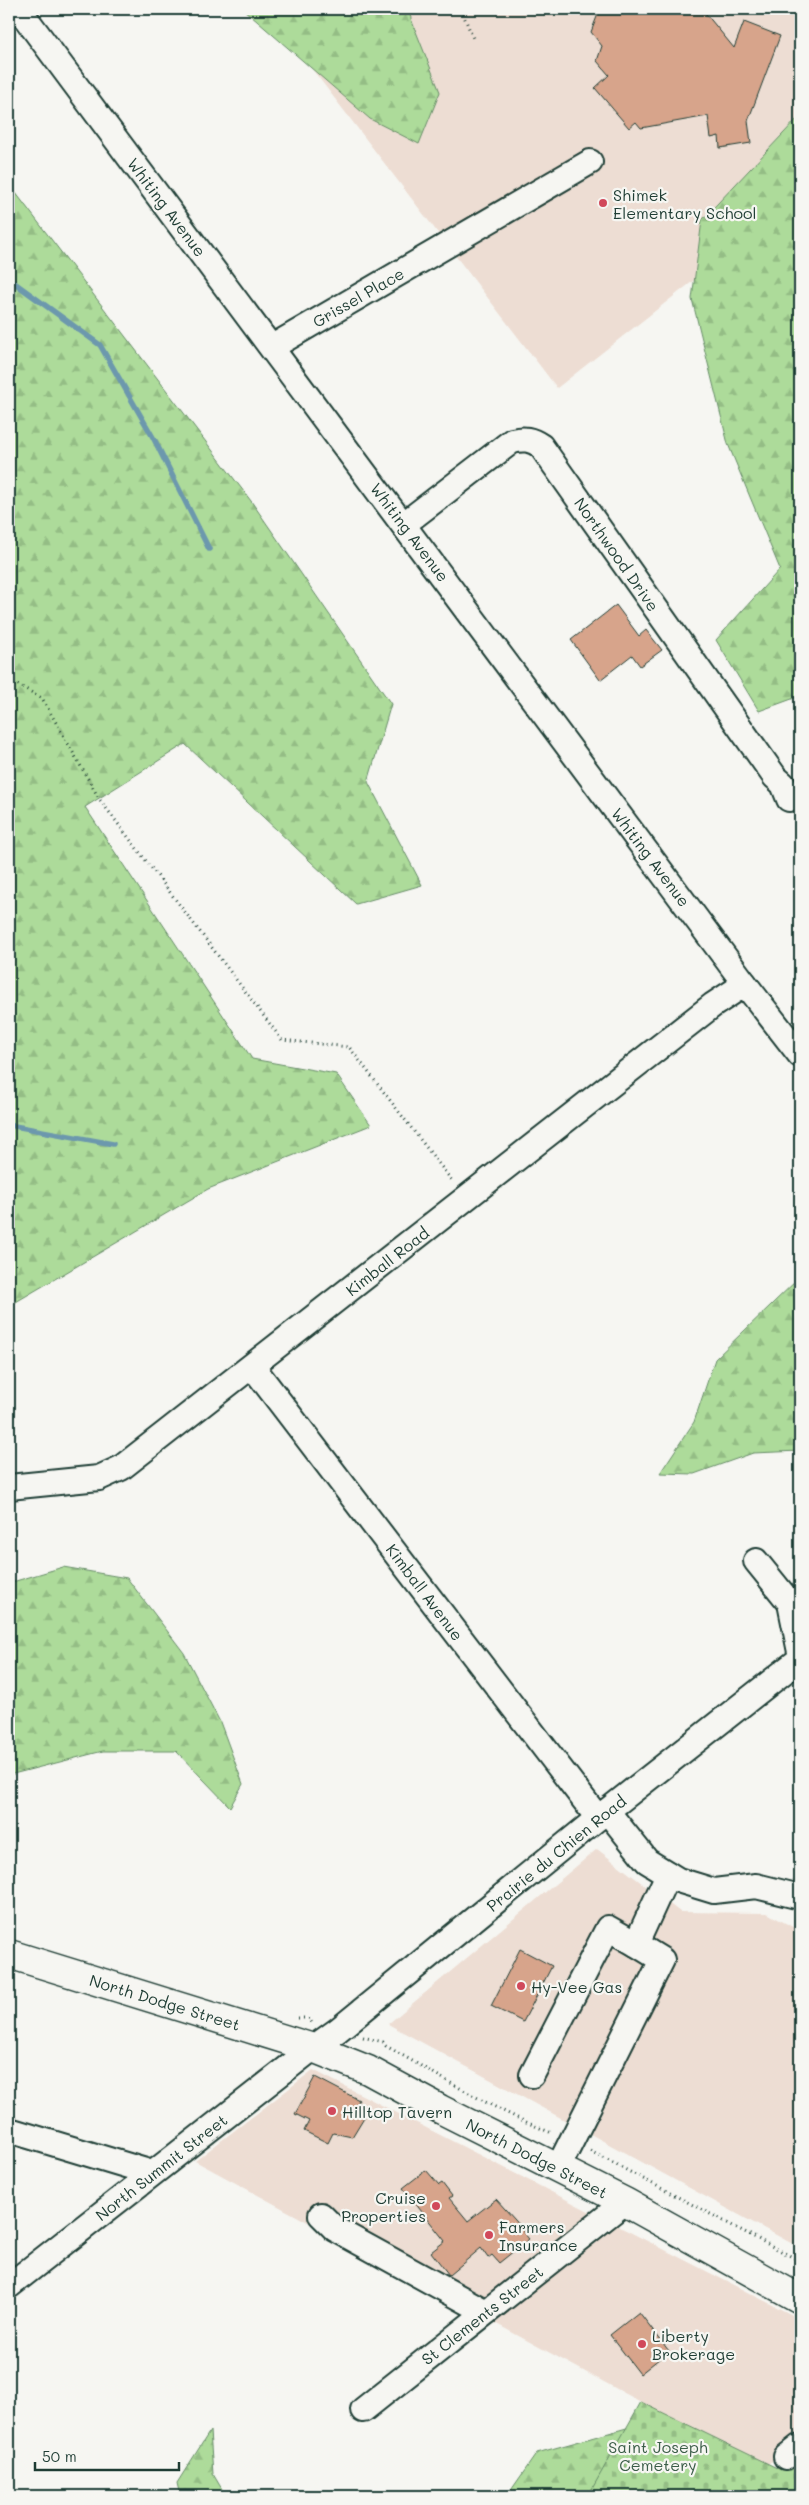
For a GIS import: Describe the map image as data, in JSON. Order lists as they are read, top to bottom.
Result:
{
  "streets": {
    "main road": ["North Dodge Street"],
    "street": [
      "Whiting Avenue",
      "Grissel Place",
      "Northwood Drive",
      "Kimball Road",
      "Kimball Avenue",
      "Prairie du Chien Road",
      "North Summit Street",
      "St Clements Street"
    ]
  },
  "crossings": [
    ["Whiting Avenue", "Grissel Place"],
    ["Whiting Avenue", "Northwood Drive"],
    ["Whiting Avenue", "Kimball Road"],
    ["Kimball Road", "Kimball Avenue"],
    ["Kimball Avenue", "Prairie du Chien Road"],
    ["Prairie du Chien Road", "North Dodge Street"],
    ["Prairie du Chien Road", "North Summit Street"],
    ["North Dodge Street", "North Summit Street"],
    ["North Dodge Street", "St Clements Street"]
  ],
  "parks": ["Saint Joseph Cemetery"],
  "places": [
    "Shimek Elementary School",
    "Hy-Vee Gas",
    "Hilltop Tavern",
    "Cruise Properties",
    "Farmers Insurance",
    "Liberty Brokerage"
  ],
  "scale_bar": "50 m"
}
